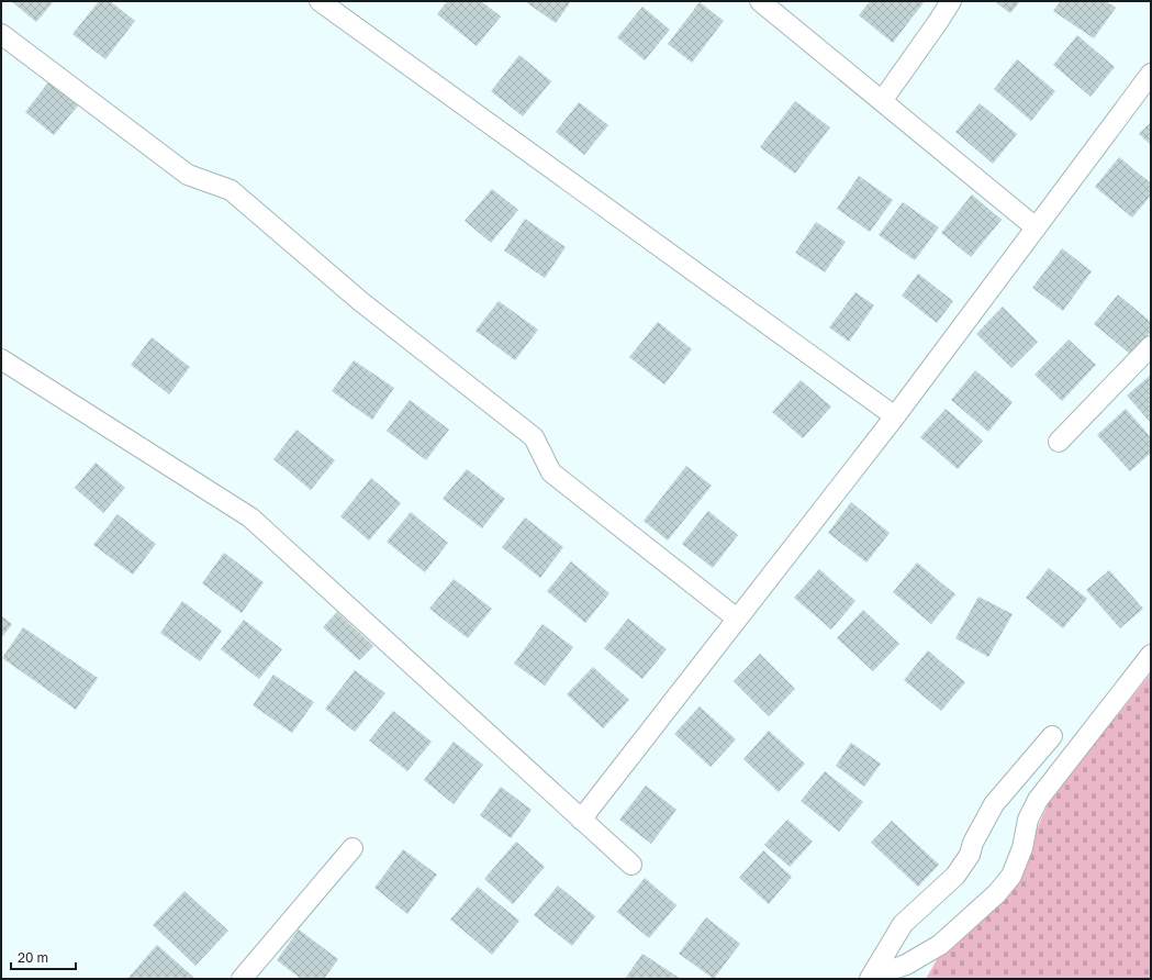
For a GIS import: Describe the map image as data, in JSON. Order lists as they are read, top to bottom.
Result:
{
  "scale_bar": "20 m"
}
